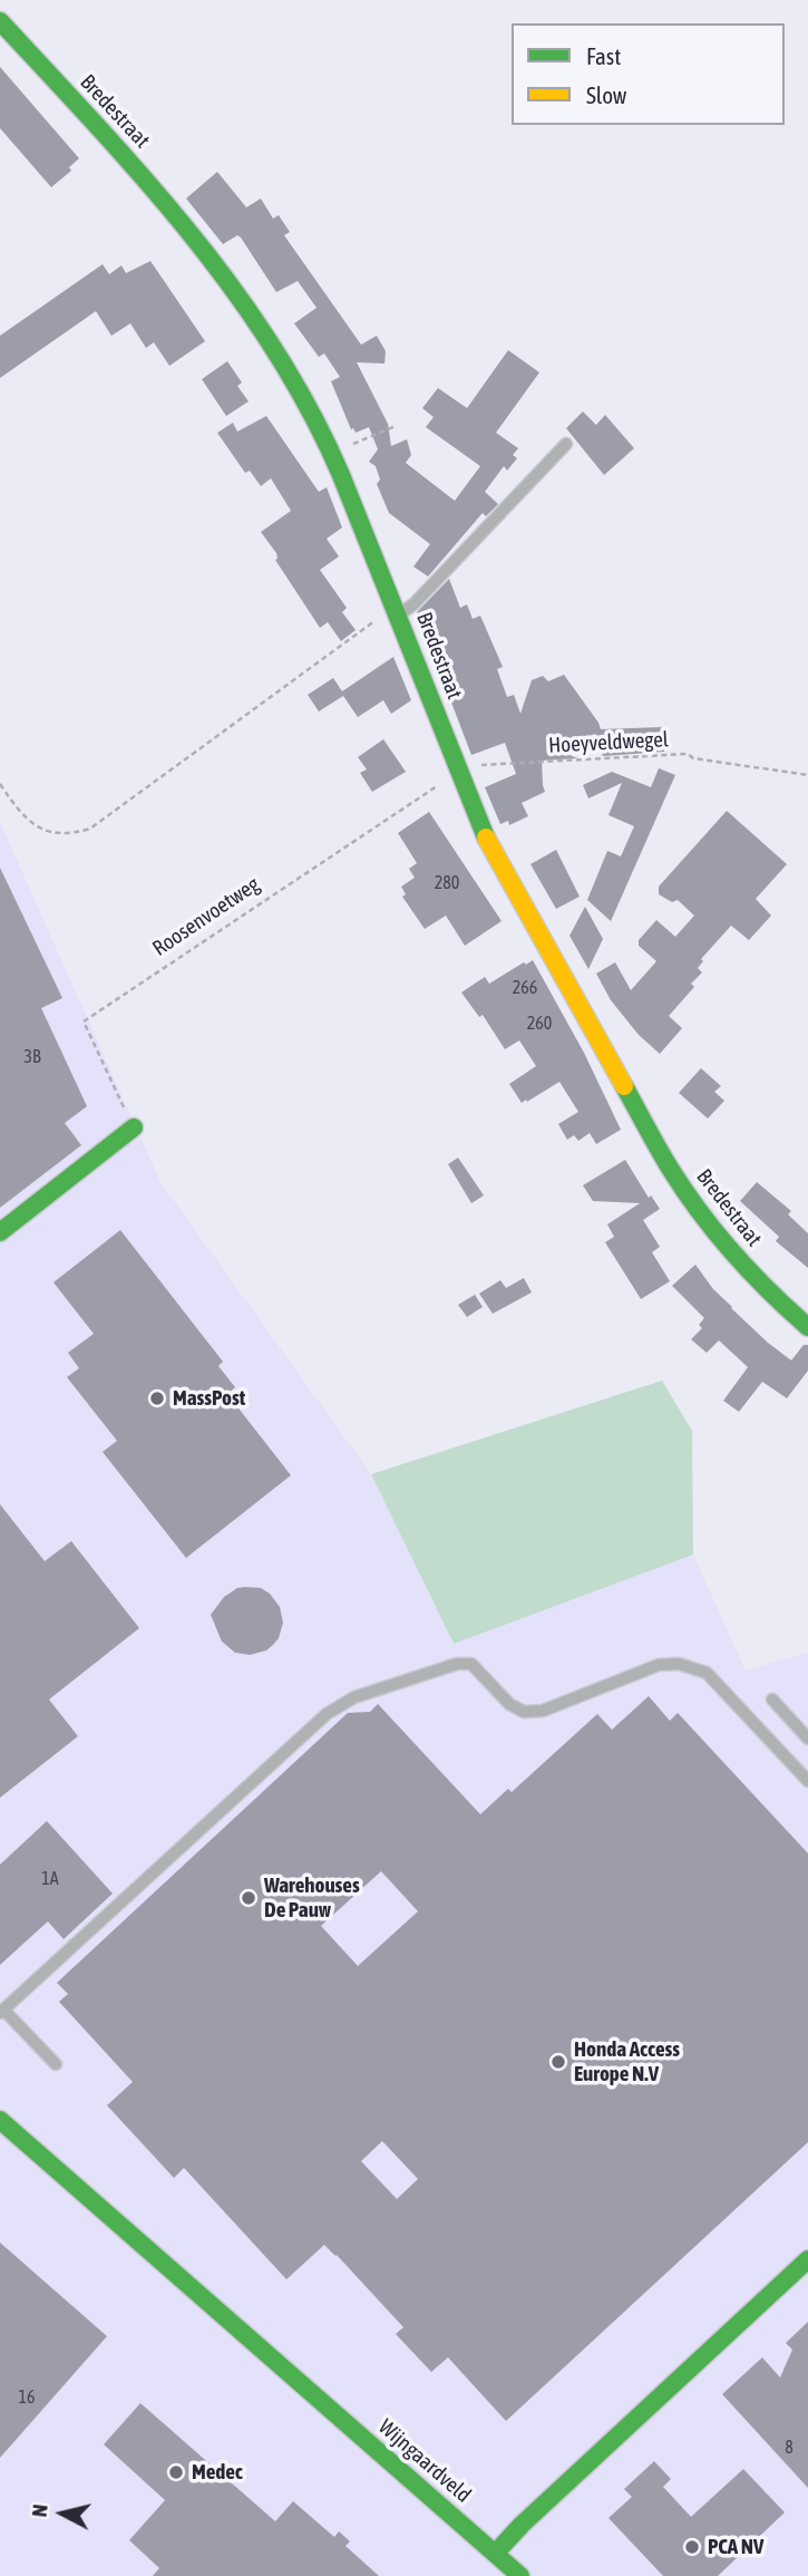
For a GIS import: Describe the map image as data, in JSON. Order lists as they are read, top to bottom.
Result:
{
  "streets": {
    "street": ["Bredestraat", "Wijngaardveld"],
    "path": ["Hoeyveldwegel", "Roosenvoetweg"]
  },
  "crossings": [
    ["Bredestraat", "Hoeyveldwegel"],
    ["Bredestraat", "Roosenvoetweg"],
    ["Hoeyveldwegel", "Roosenvoetweg"]
  ],
  "places": [
    "MassPost",
    "Warehouses De Pauw",
    "Honda Access Europe N.V",
    "Medec",
    "PCA NV"
  ],
  "house_numbers": [
    "280",
    "266",
    "260",
    "3B",
    "1A",
    "16",
    "8"
  ],
  "legend": ["Fast", "Slow"],
  "north": "left"
}
